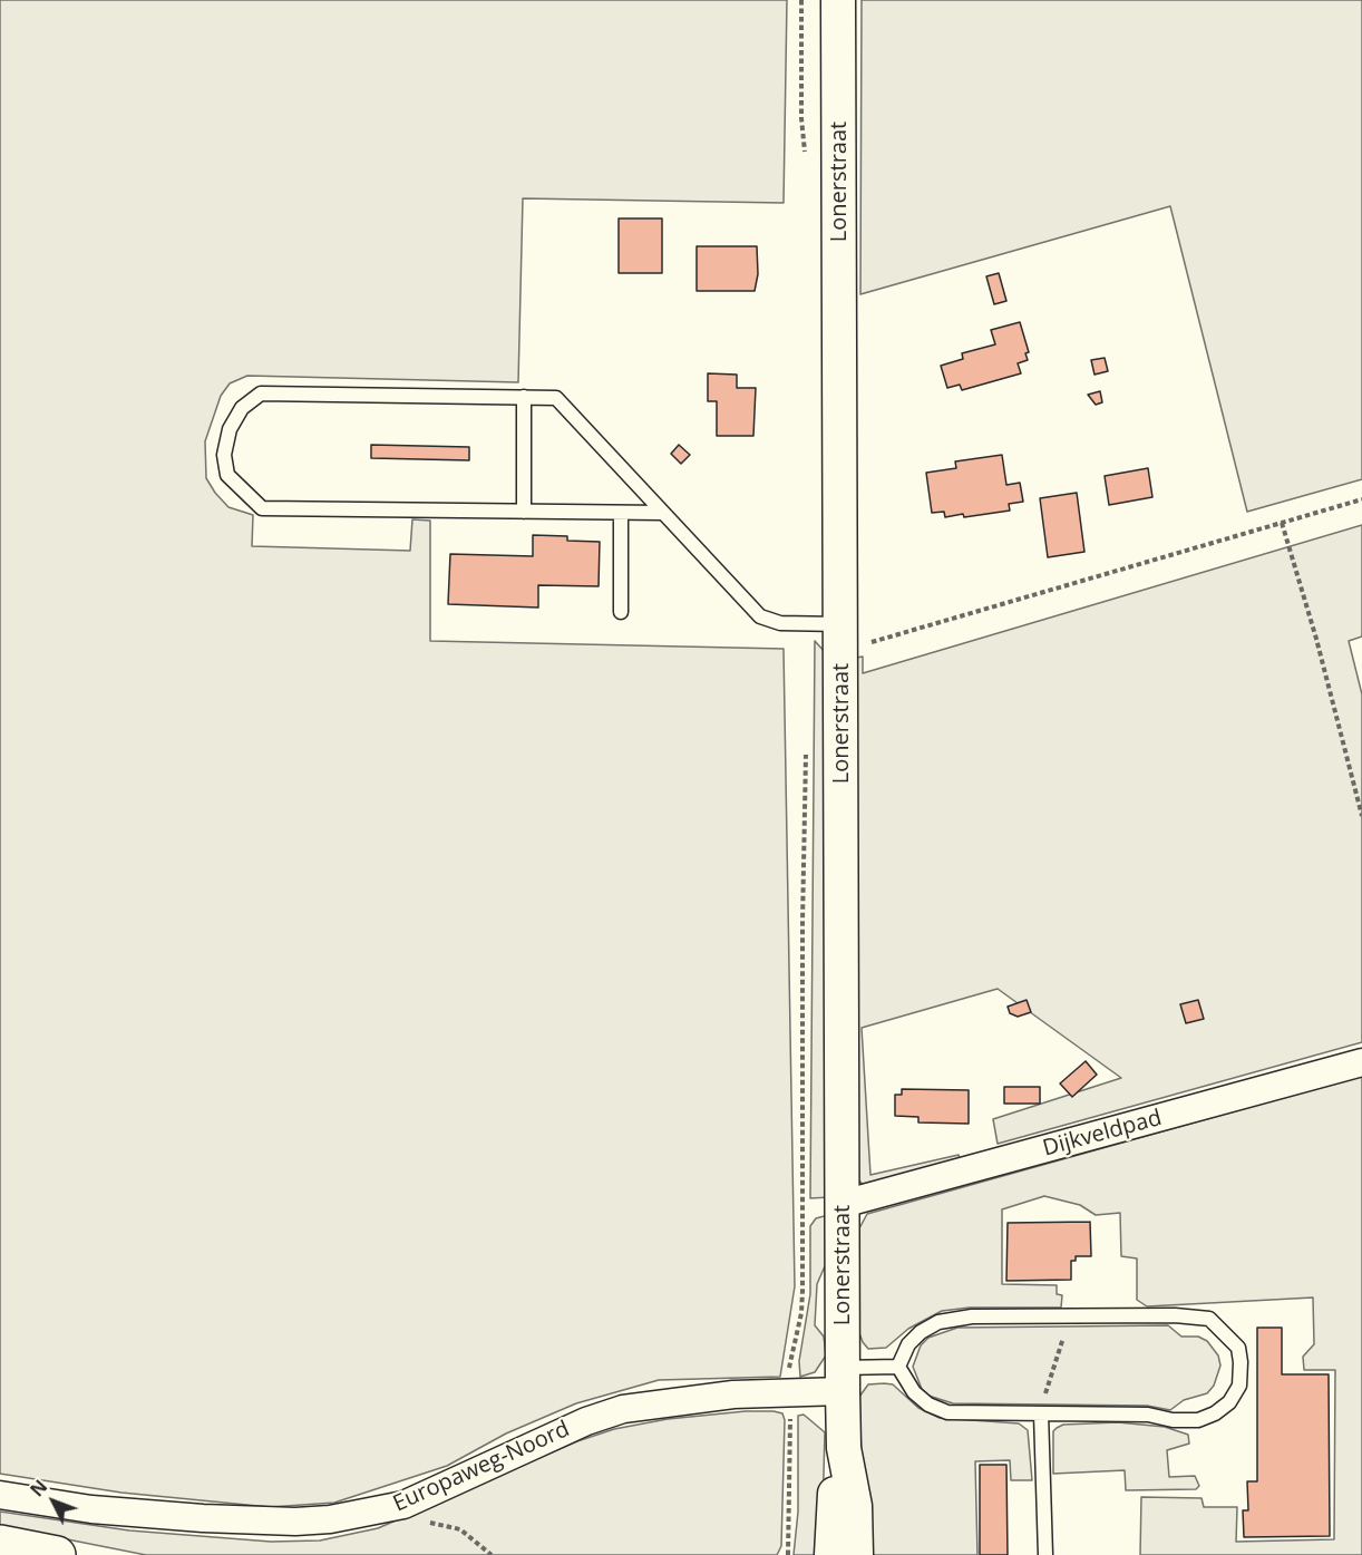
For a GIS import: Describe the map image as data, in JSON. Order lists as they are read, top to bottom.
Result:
{
  "streets": {
    "street": ["Lonerstraat", "Dijkveldpad", "Europaweg-Noord"]
  },
  "crossings": [
    ["Lonerstraat", "Dijkveldpad"],
    ["Lonerstraat", "Europaweg-Noord"]
  ],
  "north": "top left"
}
